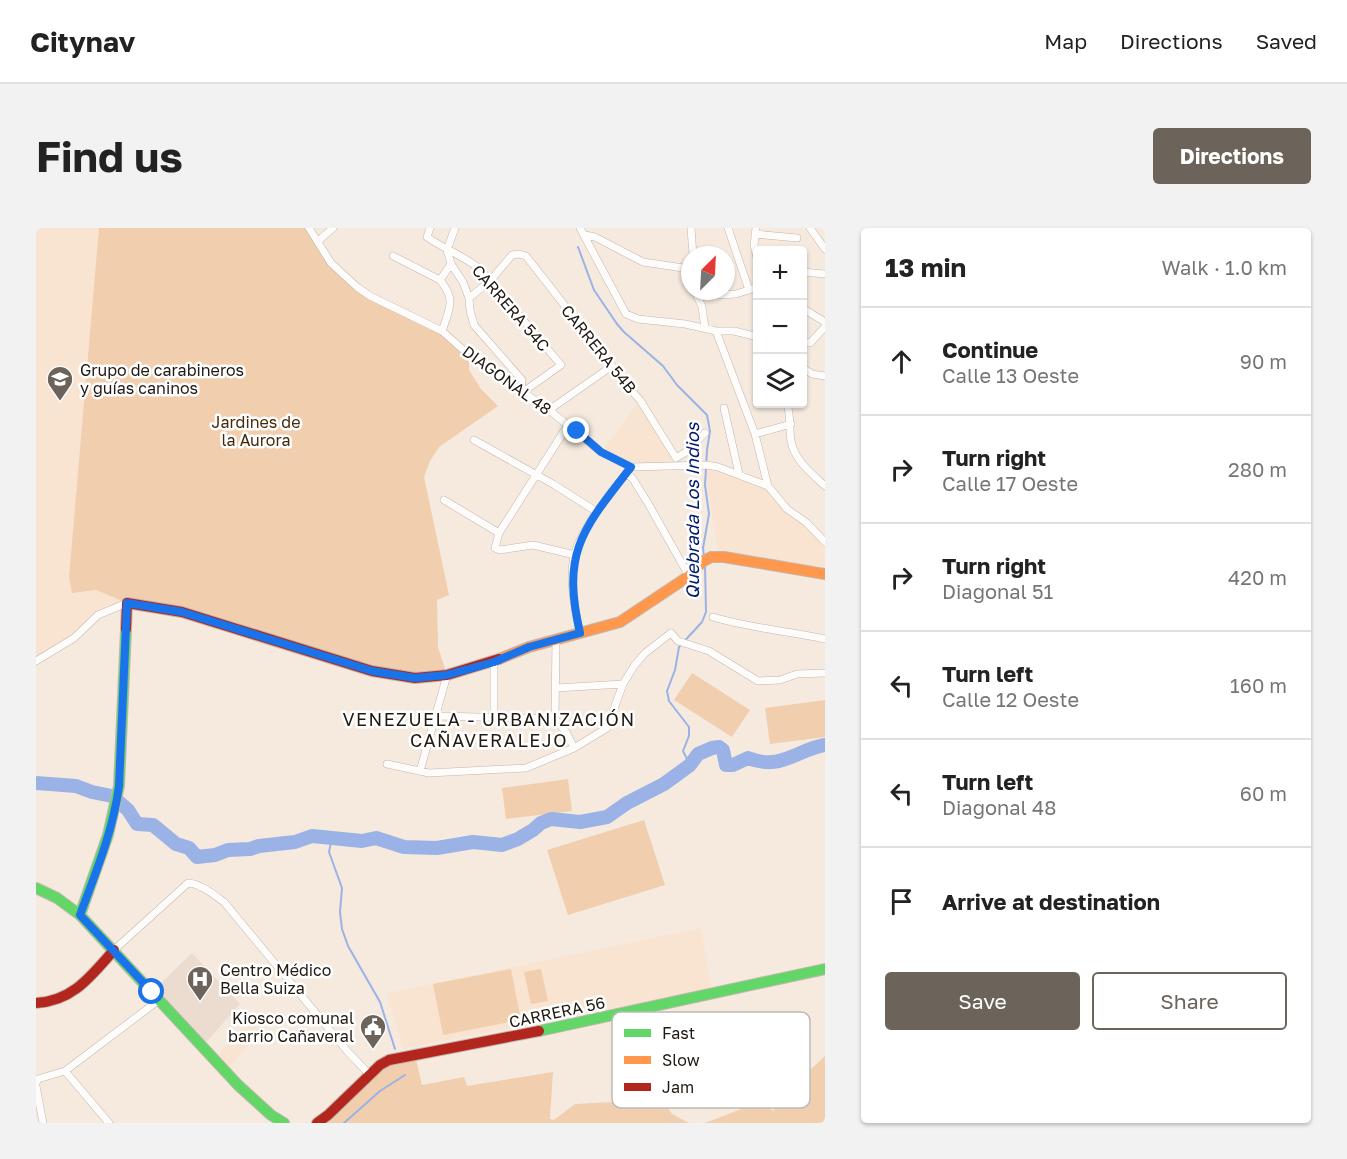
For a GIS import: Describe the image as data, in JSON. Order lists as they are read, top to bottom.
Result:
{
  "streets": {
    "street": [
      "CARRERA 54C",
      "CARRERA 54B",
      "DIAGONAL 48",
      "CARRERA 56"
    ]
  },
  "crossings": [
    ["CARRERA 54C", "CARRERA 54B"],
    ["CARRERA 54C", "DIAGONAL 48"]
  ],
  "districts": ["VENEZUELA - URBANIZACIÓN CAÑAVERALEJO"],
  "water": ["Quebrada Los Indios"],
  "parks": ["Jardines de la Aurora"],
  "places": {
    "school or university": ["Grupo de carabineros y guías caninos"],
    "hospital": ["Centro Médico Bella Suiza"],
    "public building": ["Kiosco comunal barrio Cañaveral"]
  },
  "legend": ["Fast", "Slow", "Jam"],
  "north": "top right",
  "page": {
    "header": "Citynav",
    "nav": ["Map", "Directions", "Saved"],
    "buttons": [
      "Directions",
      ["Save", "Share"]
    ],
    "title": "Find us",
    "heading": ["13 min", "Walk · 1.0 km"],
    "map_buttons": ["+", "−"],
    "list": [
      ["Continue", "Calle 13 Oeste", "90 m"],
      ["Turn right", "Calle 17 Oeste", "280 m"],
      ["Turn right", "Diagonal 51", "420 m"],
      ["Turn left", "Calle 12 Oeste", "160 m"],
      ["Turn left", "Diagonal 48", "60 m"],
      "Arrive at destination"
    ]
  }
}
